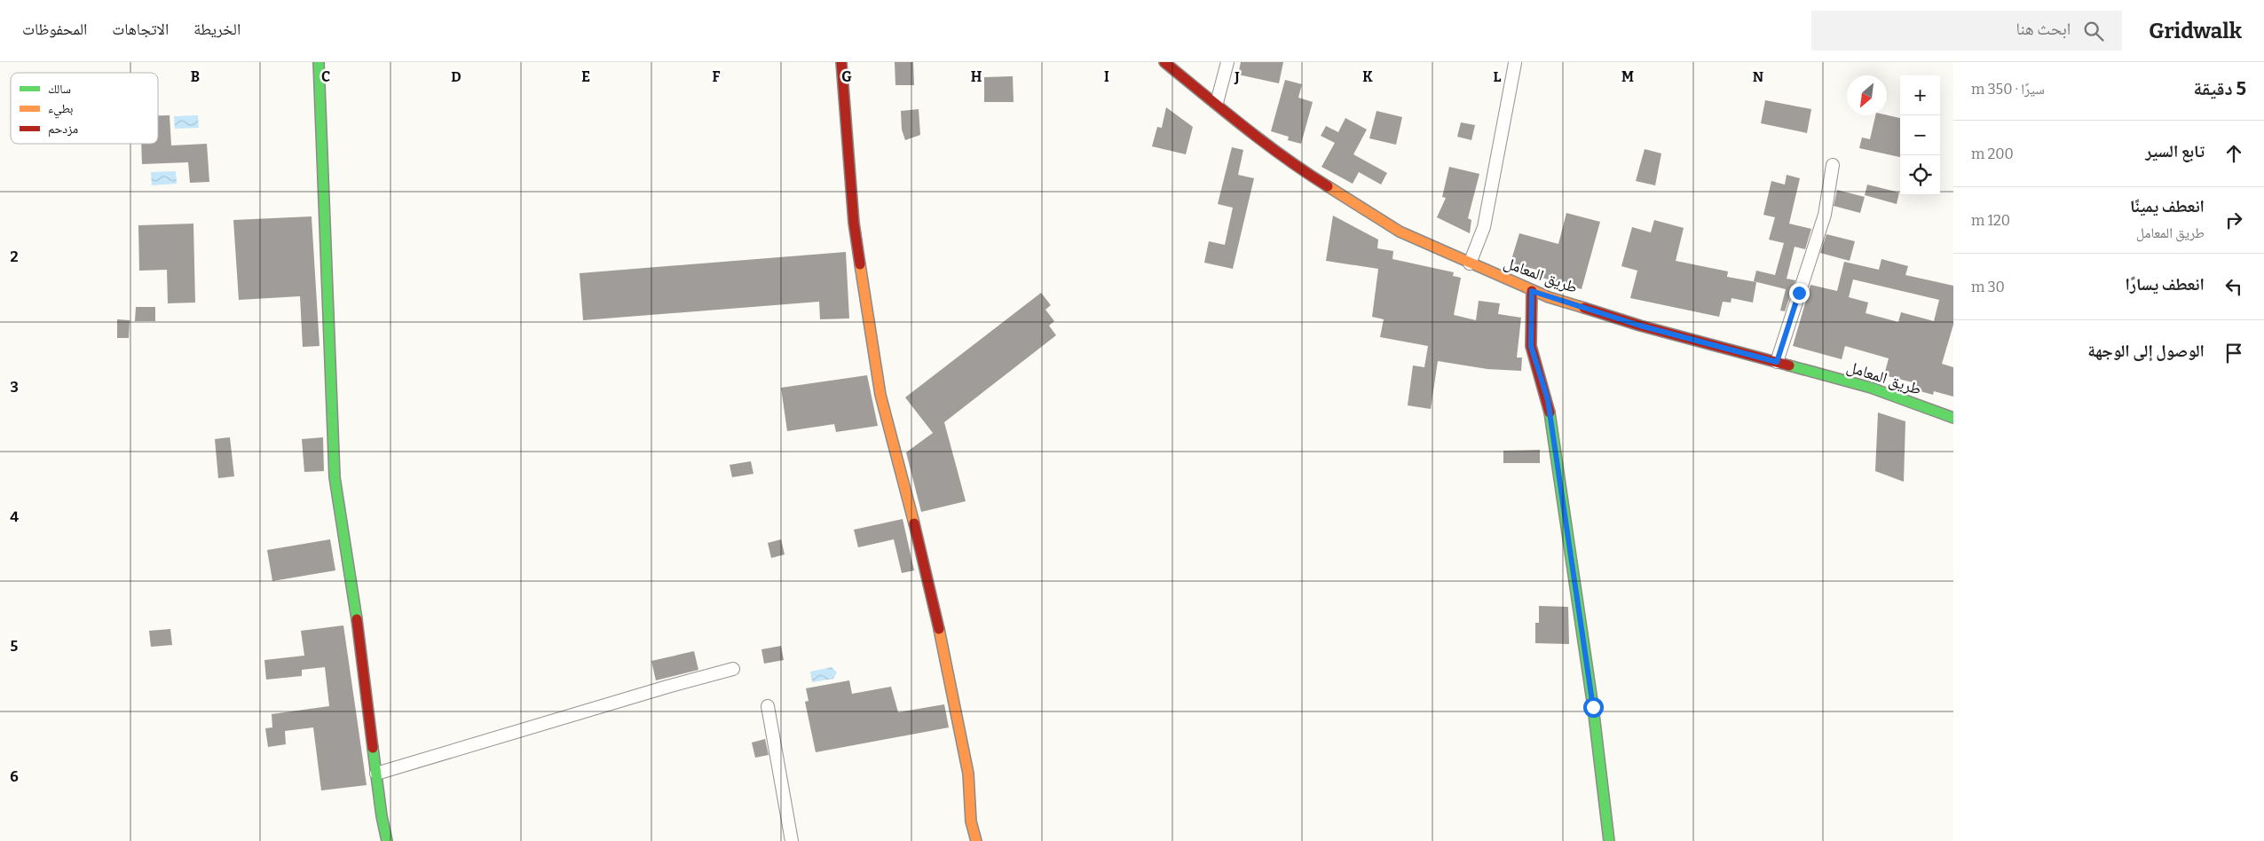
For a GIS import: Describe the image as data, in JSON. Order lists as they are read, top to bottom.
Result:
{
  "streets": {
    "street": ["طريق المعامل"]
  },
  "legend": ["سالك", "بطيء", "مزدحم"],
  "north": "bottom left",
  "page": {
    "header": "Gridwalk",
    "search": "ابحث هنا",
    "nav": ["الخريطة", "الاتجاهات", "المحفوظات"],
    "heading": ["5 دقيقة", "سيرًا · 350 m"],
    "map_buttons": ["+", "−"],
    "list": [
      ["تابع السير", "200 m"],
      ["انعطف يمينًا", "طريق المعامل", "120 m"],
      ["انعطف يسارًا", "30 m"],
      "الوصول إلى الوجهة"
    ]
  },
  "grid": {
    "columns": [
      "B",
      "C",
      "D",
      "E",
      "F",
      "G",
      "H",
      "I",
      "J",
      "K",
      "L",
      "M",
      "N"
    ],
    "rows": [
      "2",
      "3",
      "4",
      "5",
      "6"
    ]
  }
}
